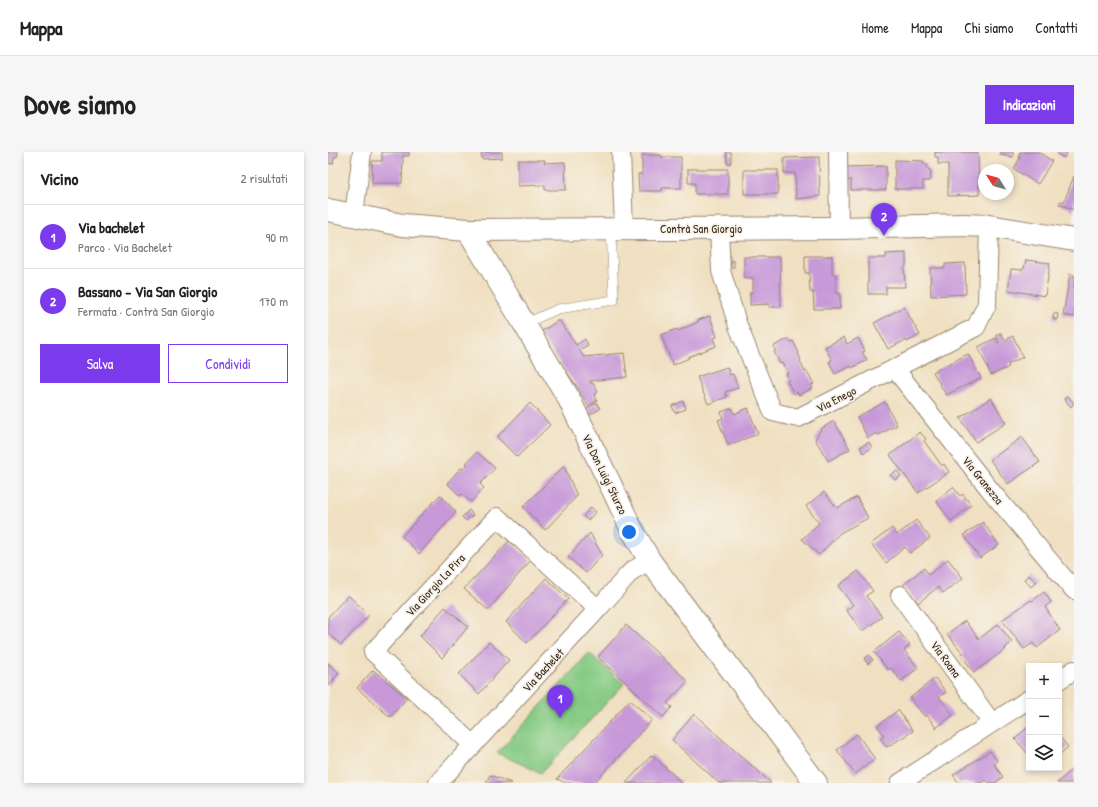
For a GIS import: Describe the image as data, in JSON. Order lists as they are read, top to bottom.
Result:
{
  "streets": {
    "street": [
      "Contrà San Giorgio",
      "Via Enego",
      "Via Don Luigi Sturzo",
      "Via Granezza",
      "Via Giorgio La Pira",
      "Via Roana",
      "Via Bachelet"
    ]
  },
  "crossings": [
    ["Contrà San Giorgio", "Via Enego"],
    ["Contrà San Giorgio", "Via Don Luigi Sturzo"],
    ["Via Enego", "Via Granezza"],
    ["Via Don Luigi Sturzo", "Via Bachelet"],
    ["Via Giorgio La Pira", "Via Bachelet"]
  ],
  "north": "top left",
  "page": {
    "header": "Mappa",
    "nav": [
      "Home",
      "Mappa",
      "Chi siamo",
      "Contatti"
    ],
    "title": "Dove siamo",
    "buttons": [
      "Indicazioni",
      ["Salva", "Condividi"]
    ],
    "heading": ["Vicino", "2 risultati"],
    "pins": ["2", "1"],
    "list": [
      {
        "mark": "1",
        "name": "Via bachelet",
        "note": "Parco · Via Bachelet",
        "value": "90 m"
      },
      {
        "mark": "2",
        "name": "Bassano - Via San Giorgio",
        "note": "Fermata · Contrà San Giorgio",
        "value": "170 m"
      }
    ],
    "map_buttons": ["+", "−"]
  }
}
